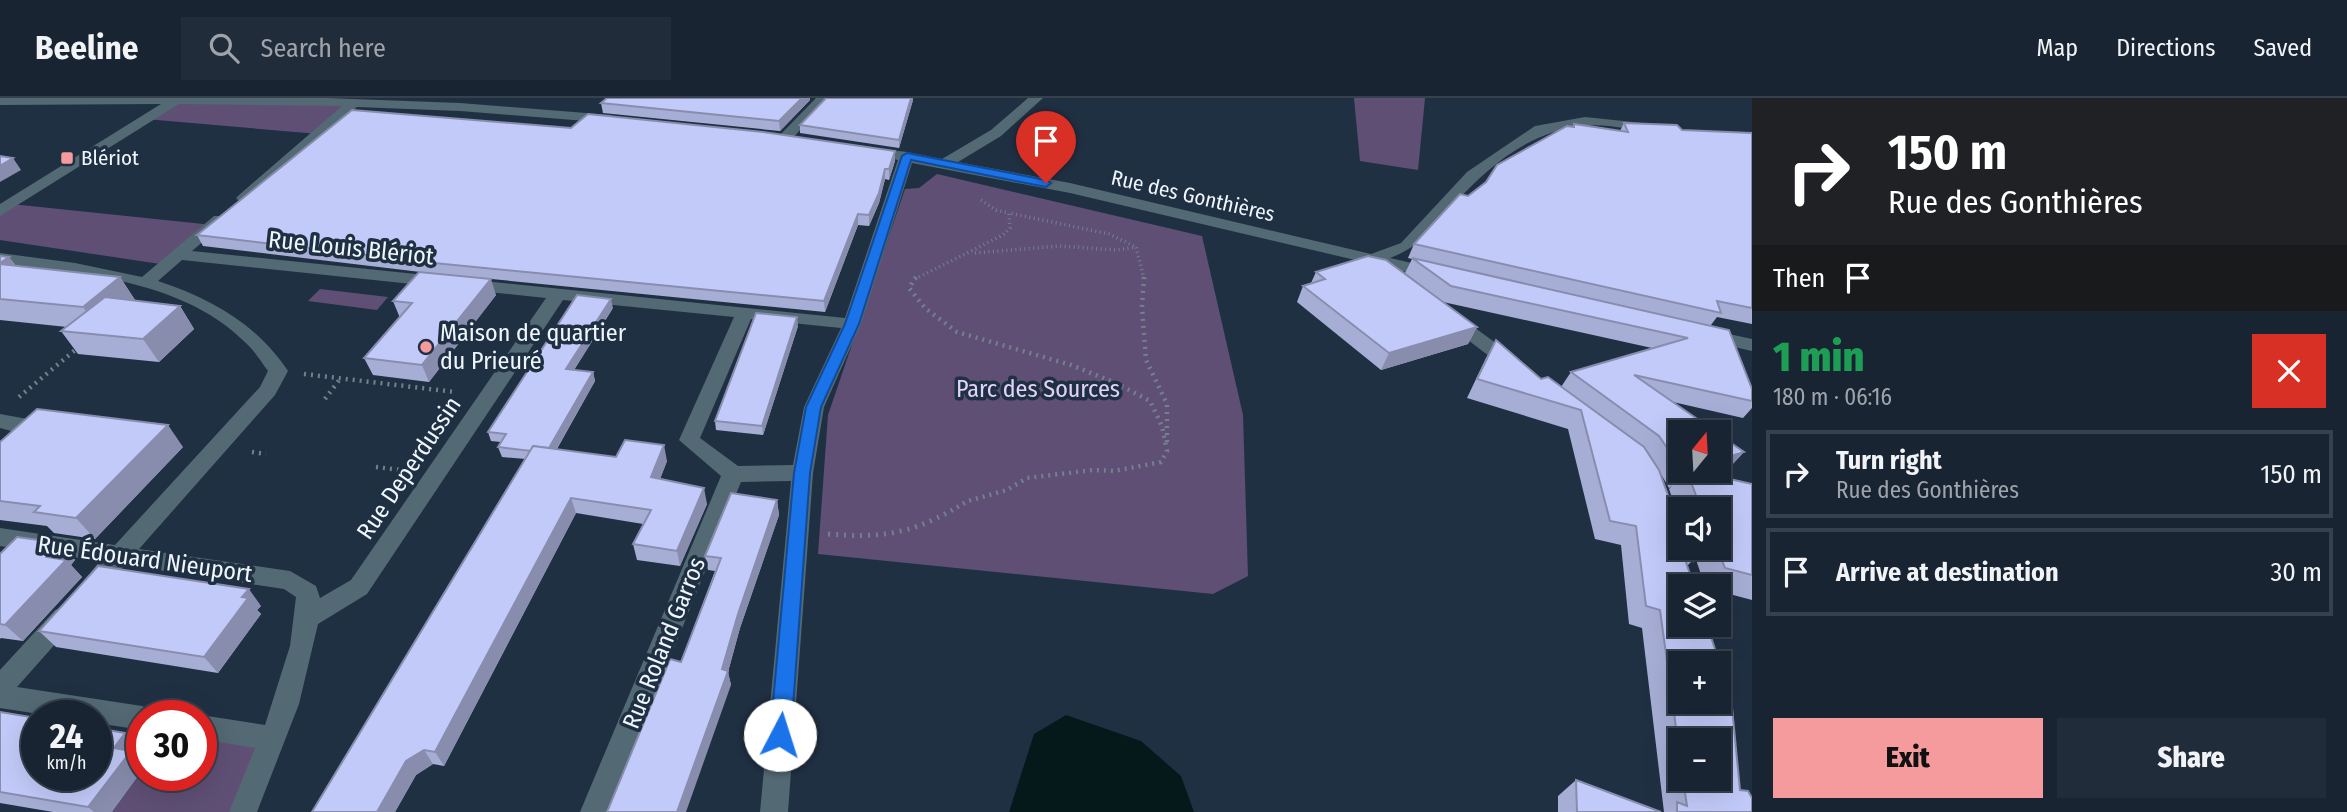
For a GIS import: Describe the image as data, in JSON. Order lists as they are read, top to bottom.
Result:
{
  "streets": {
    "street": [
      "Rue des Gonthières",
      "Rue Louis Blériot",
      "Rue Deperdussin",
      "Rue Édouard Nieuport",
      "Rue Roland Garros"
    ]
  },
  "crossings": [
    ["Rue Louis Blériot", "Rue Deperdussin"],
    ["Rue Deperdussin", "Rue Édouard Nieuport"]
  ],
  "parks": ["Parc des Sources"],
  "places": {
    "transit": ["Blériot"],
    "other": ["Maison de quartier du Prieuré"]
  },
  "north": "top",
  "page": {
    "header": "Beeline",
    "search": "Search here",
    "nav": ["Map", "Directions", "Saved"],
    "turn": ["150 m", "Rue des Gonthières"],
    "then": "Then",
    "heading": ["1 min", "180 m · 06:16"],
    "map_buttons": ["+", "−"],
    "list": [
      {
        "name": "Turn right",
        "note": "Rue des Gonthières",
        "value": "150 m"
      },
      {
        "name": "Arrive at destination",
        "value": "30 m"
      }
    ],
    "speed": "24 km/h",
    "limit": "30",
    "buttons": ["Exit", "Share"]
  }
}
